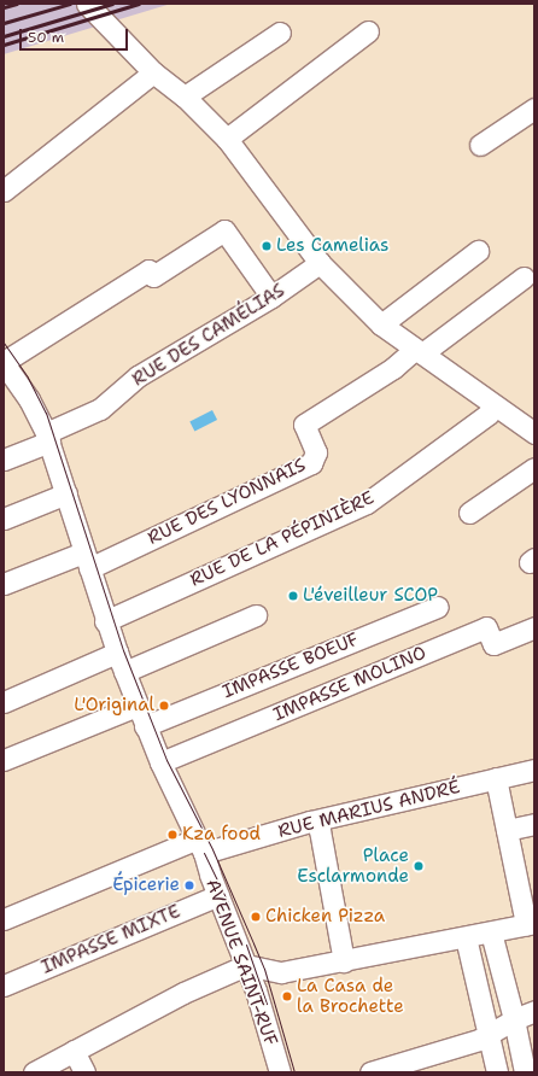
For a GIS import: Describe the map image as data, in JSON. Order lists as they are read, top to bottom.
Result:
{
  "streets": {
    "street": [
      "RUE DES CAMÉLIAS",
      "RUE DES LYONNAIS",
      "RUE DE LA PÉPINIÈRE",
      "IMPASSE BOEUF",
      "IMPASSE MOLINO",
      "RUE MARIUS ANDRÉ",
      "IMPASSE MIXTE",
      "AVENUE SAINT-RUF"
    ]
  },
  "crossings": [
    ["RUE DES CAMÉLIAS", "AVENUE SAINT-RUF"],
    ["RUE DES LYONNAIS", "AVENUE SAINT-RUF"],
    ["RUE DE LA PÉPINIÈRE", "AVENUE SAINT-RUF"],
    ["IMPASSE BOEUF", "AVENUE SAINT-RUF"],
    ["IMPASSE MOLINO", "AVENUE SAINT-RUF"],
    ["RUE MARIUS ANDRÉ", "AVENUE SAINT-RUF"],
    ["IMPASSE MIXTE", "AVENUE SAINT-RUF"]
  ],
  "places": [
    "Les Camelias",
    "L'éveilleur SCOP",
    "L'Original",
    "Kza food",
    "Place Esclarmonde",
    "Épicerie",
    "Chicken Pizza",
    "La Casa de la Brochette"
  ],
  "scale_bar": "50 m"
}
